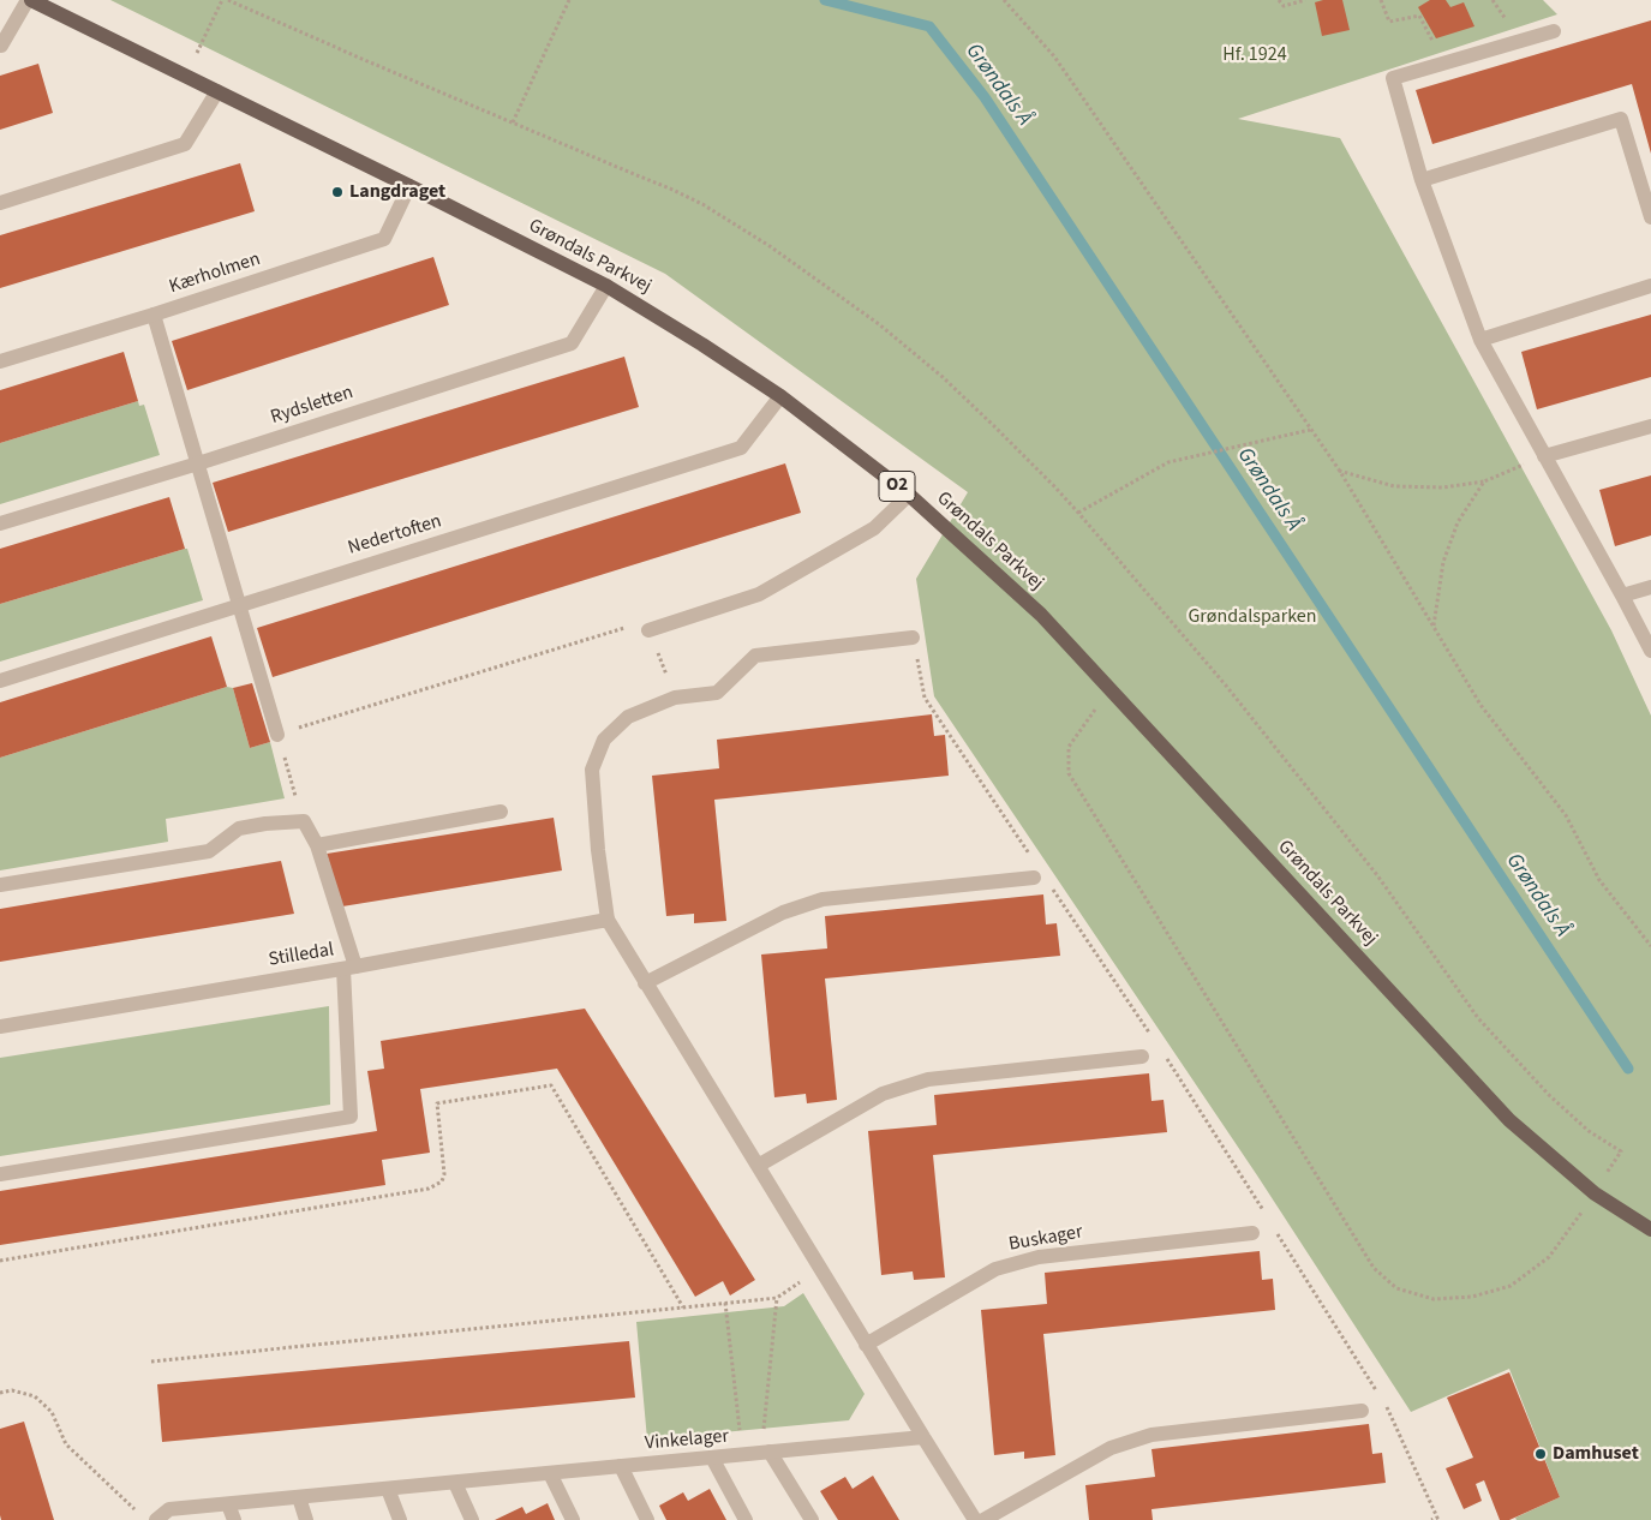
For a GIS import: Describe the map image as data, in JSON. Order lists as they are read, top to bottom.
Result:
{
  "streets": {
    "main road": ["Grøndals Parkvej", "O2"],
    "street": [
      "Kærholmen",
      "Rydsletten",
      "Nedertoften",
      "Stilledal",
      "Buskager",
      "Vinkelager"
    ]
  },
  "crossings": [
    ["Grøndals Parkvej", "Kærholmen"],
    ["Grøndals Parkvej", "Rydsletten"],
    ["Grøndals Parkvej", "Nedertoften"]
  ],
  "water": ["Grøndals Å"],
  "parks": ["Hf. 1924", "Grøndalsparken"],
  "places": ["Langdraget", "Damhuset"]
}
